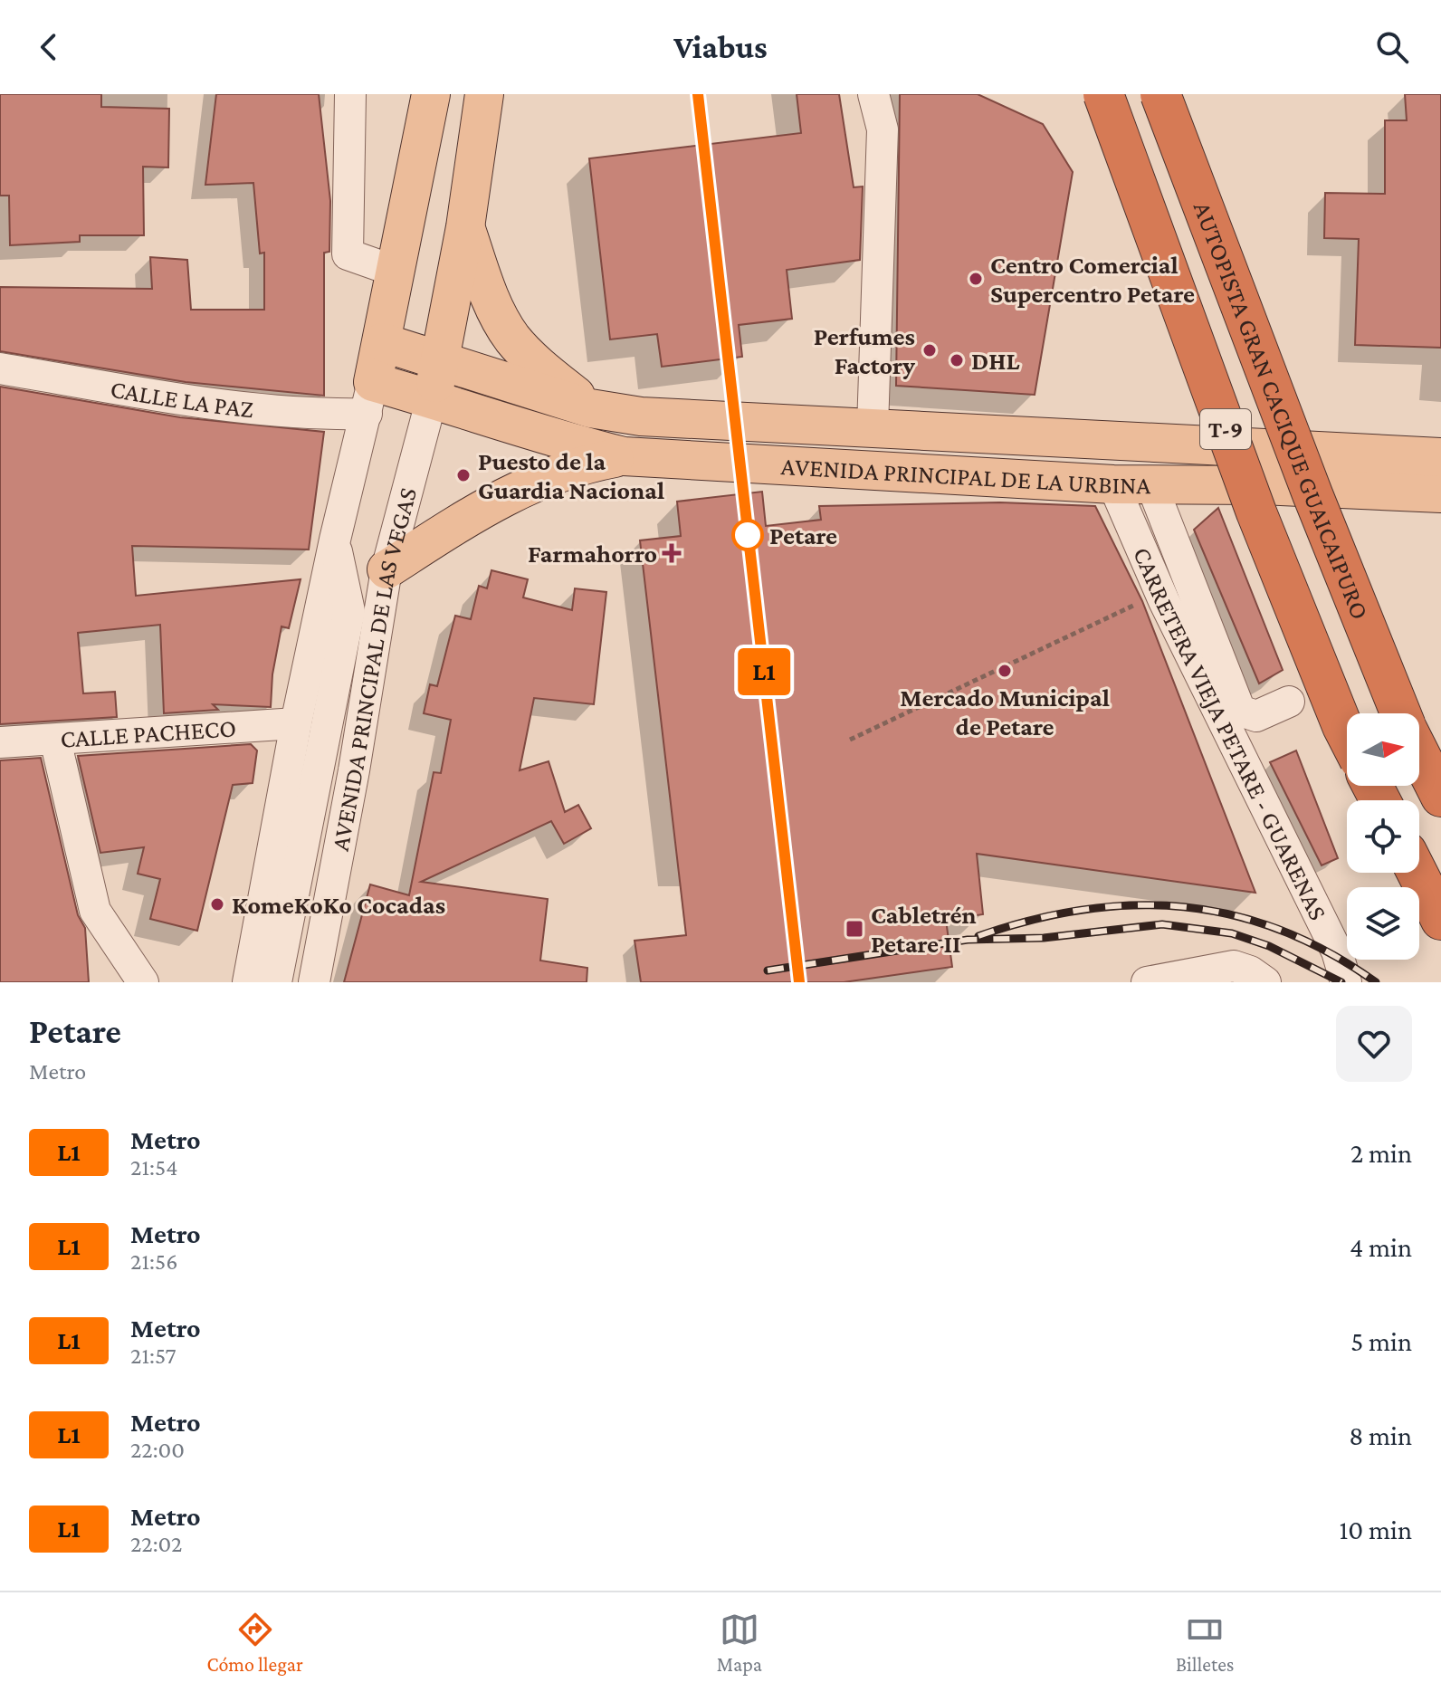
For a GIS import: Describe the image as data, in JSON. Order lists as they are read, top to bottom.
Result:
{
  "streets": {
    "highway": ["AUTOPISTA GRAN CACIQUE GUAICAIPURO", "T-9"],
    "main road": ["AVENIDA PRINCIPAL DE LA URBINA", "AVENIDA PRINCIPAL DE LAS VEGAS"],
    "street": ["CALLE LA PAZ", "CARRETERA VIEJA PETARE - GUARENAS", "CALLE PACHECO"]
  },
  "crossings": [
    ["CALLE LA PAZ", "AVENIDA PRINCIPAL DE LA URBINA"],
    ["AVENIDA PRINCIPAL DE LA URBINA", "AVENIDA PRINCIPAL DE LAS VEGAS"],
    ["AVENIDA PRINCIPAL DE LA URBINA", "CARRETERA VIEJA PETARE - GUARENAS"]
  ],
  "places": {
    "other": [
      "Centro Comercial Supercentro Petare",
      "Perfumes Factory",
      "DHL",
      "Puesto de la Guardia Nacional",
      "Petare",
      "Mercado Municipal de Petare",
      "KomeKoKo Cocadas"
    ],
    "health": ["Farmahorro"],
    "transit": ["Cabletrén Petare II"]
  },
  "lines": ["metro line L1"],
  "north": "right",
  "page": {
    "header": "Viabus",
    "on_map": "L1",
    "heading": ["Petare", "Metro"],
    "list": [
      {
        "mark": "L1",
        "name": "Metro",
        "note": "21:54",
        "value": "2 min"
      },
      {
        "mark": "L1",
        "name": "Metro",
        "note": "21:56",
        "value": "4 min"
      },
      {
        "mark": "L1",
        "name": "Metro",
        "note": "21:57",
        "value": "5 min"
      },
      {
        "mark": "L1",
        "name": "Metro",
        "note": "22:00",
        "value": "8 min"
      },
      {
        "mark": "L1",
        "name": "Metro",
        "note": "22:02",
        "value": "10 min"
      }
    ],
    "tabs": ["Cómo llegar", "Mapa", "Billetes"]
  }
}
